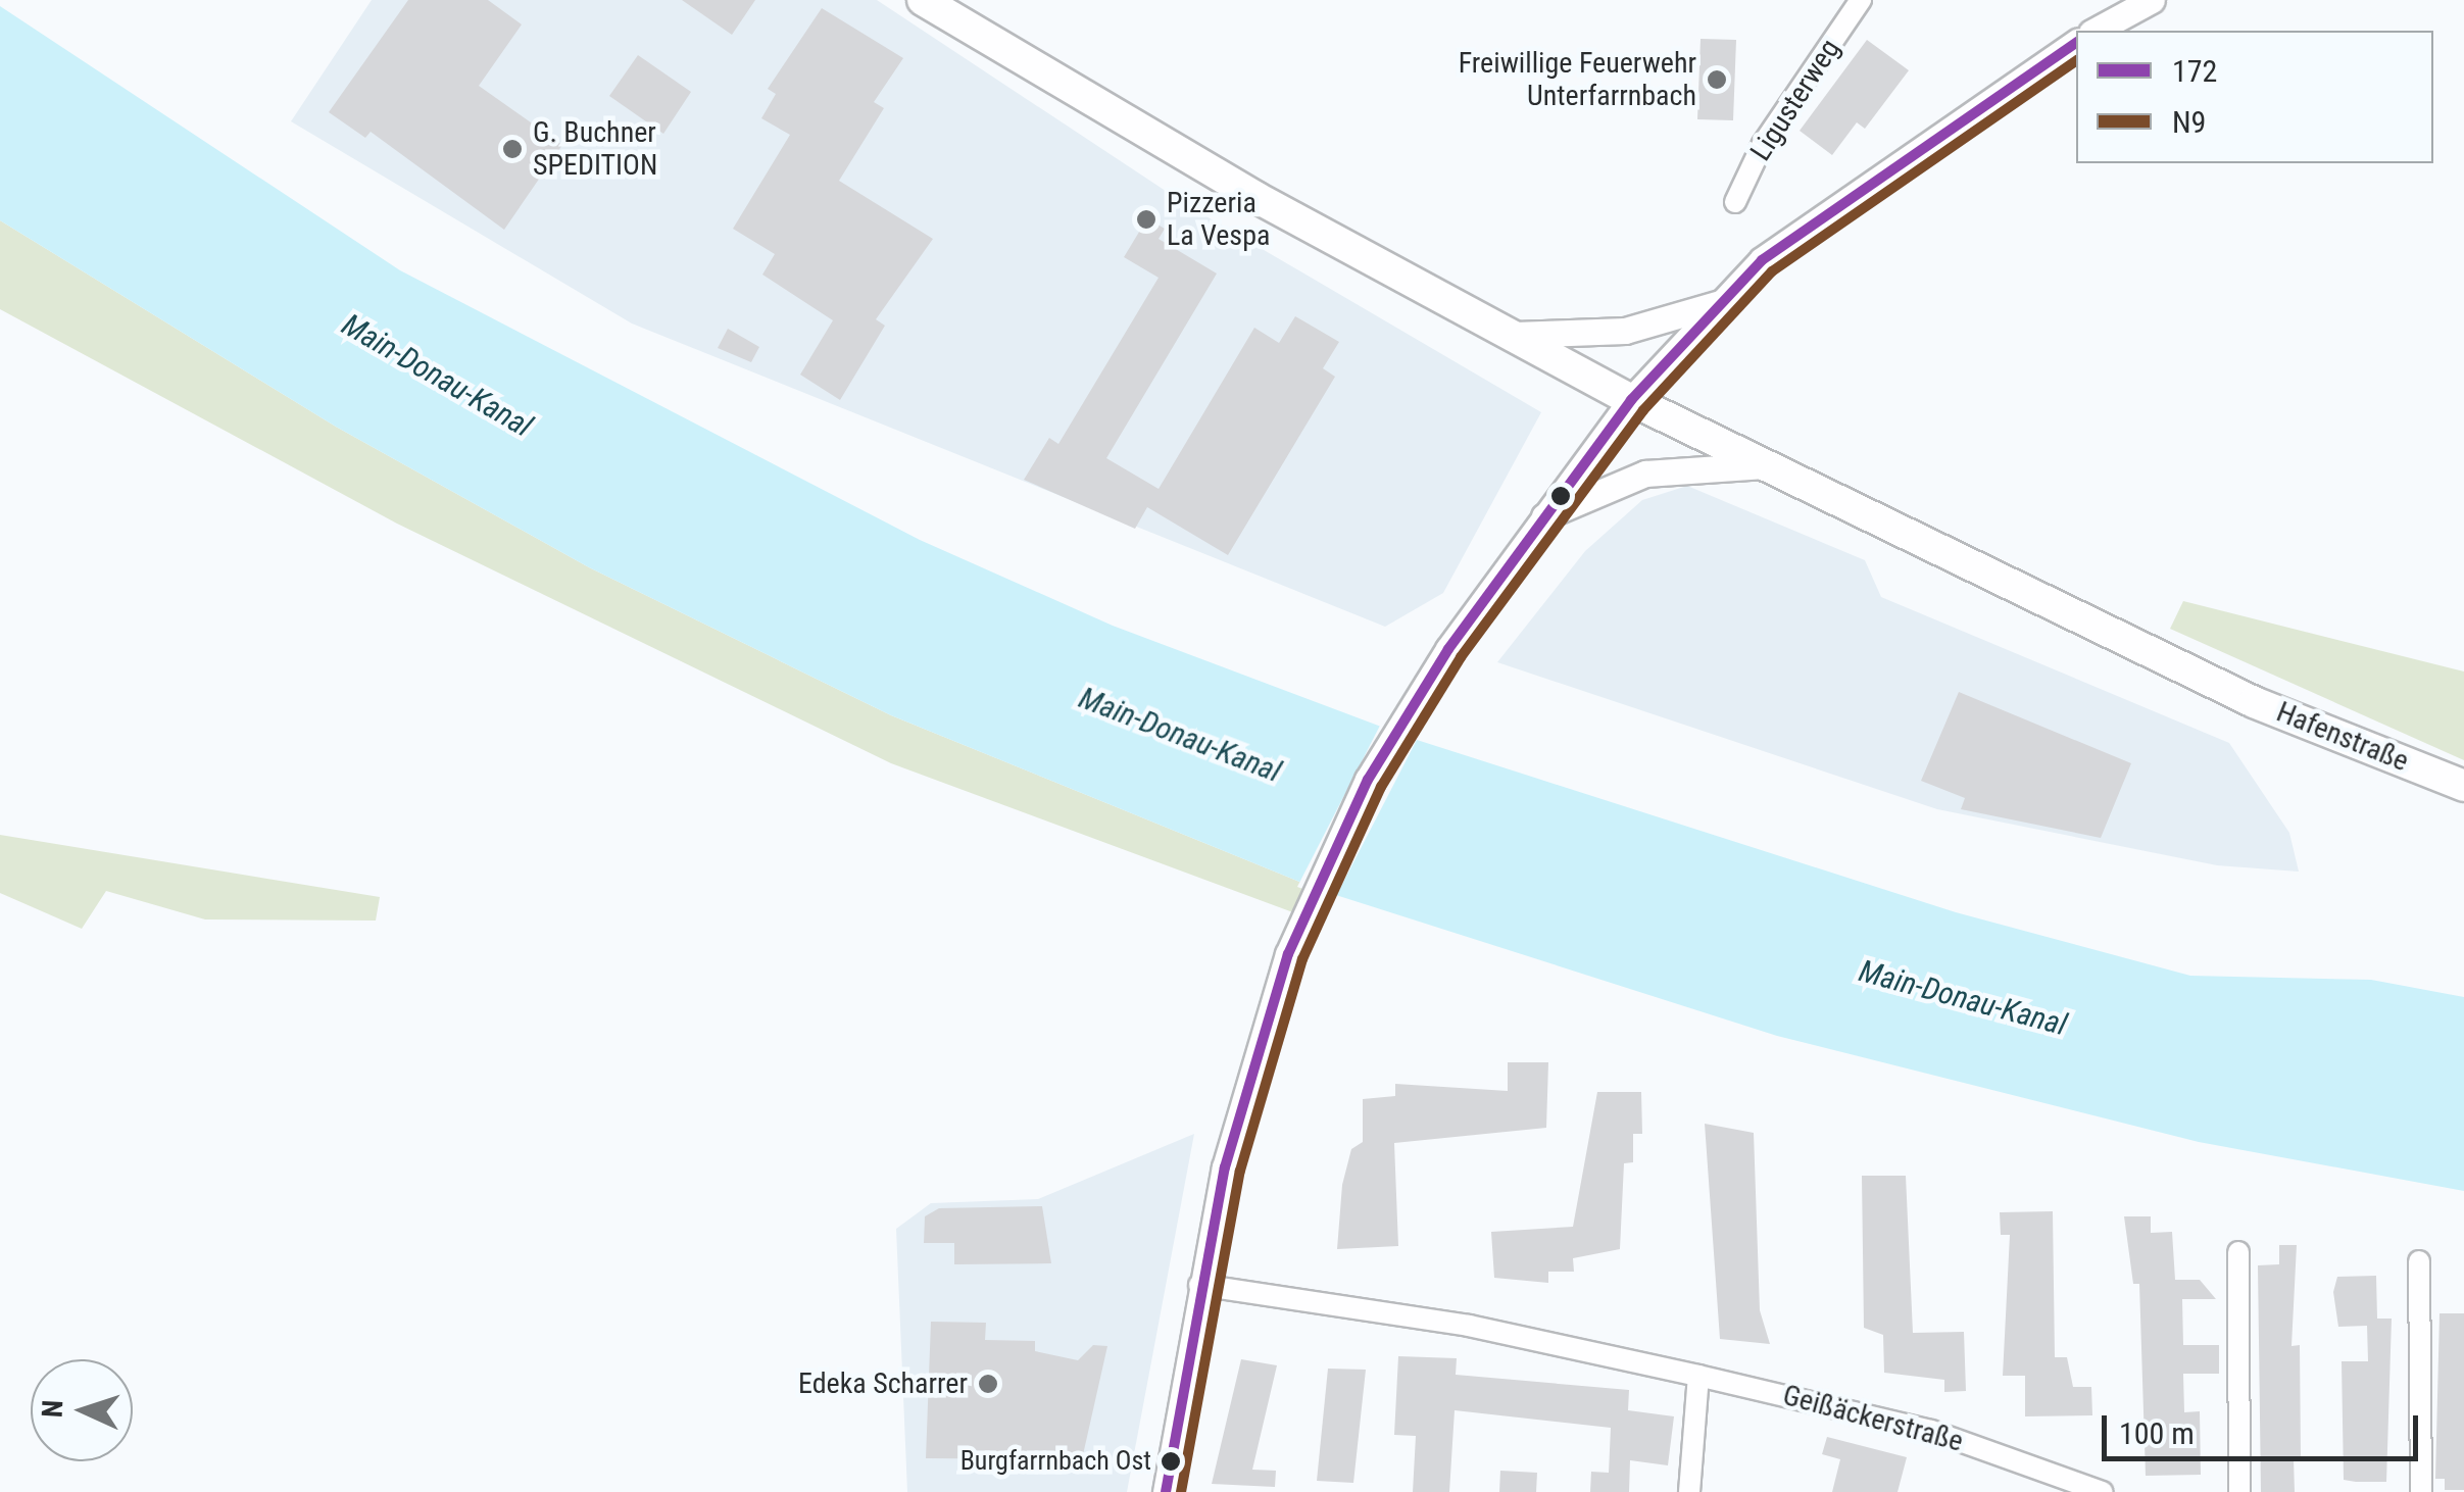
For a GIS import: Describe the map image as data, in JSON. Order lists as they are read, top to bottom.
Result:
{
  "streets": {
    "main road": ["Hafenstraße"],
    "street": ["Ligusterweg", "Geißäckerstraße"]
  },
  "water": ["Main-Donau-Kanal"],
  "places": [
    "Freiwillige Feuerwehr Unterfarrnbach",
    "G. Buchner SPEDITION",
    "Pizzeria La Vespa",
    "Edeka Scharrer",
    "Burgfarrnbach Ost"
  ],
  "lines": ["transit line 172", "transit line N9"],
  "legend": ["172", "N9"],
  "scale_bar": "100 m",
  "north": "left"
}
